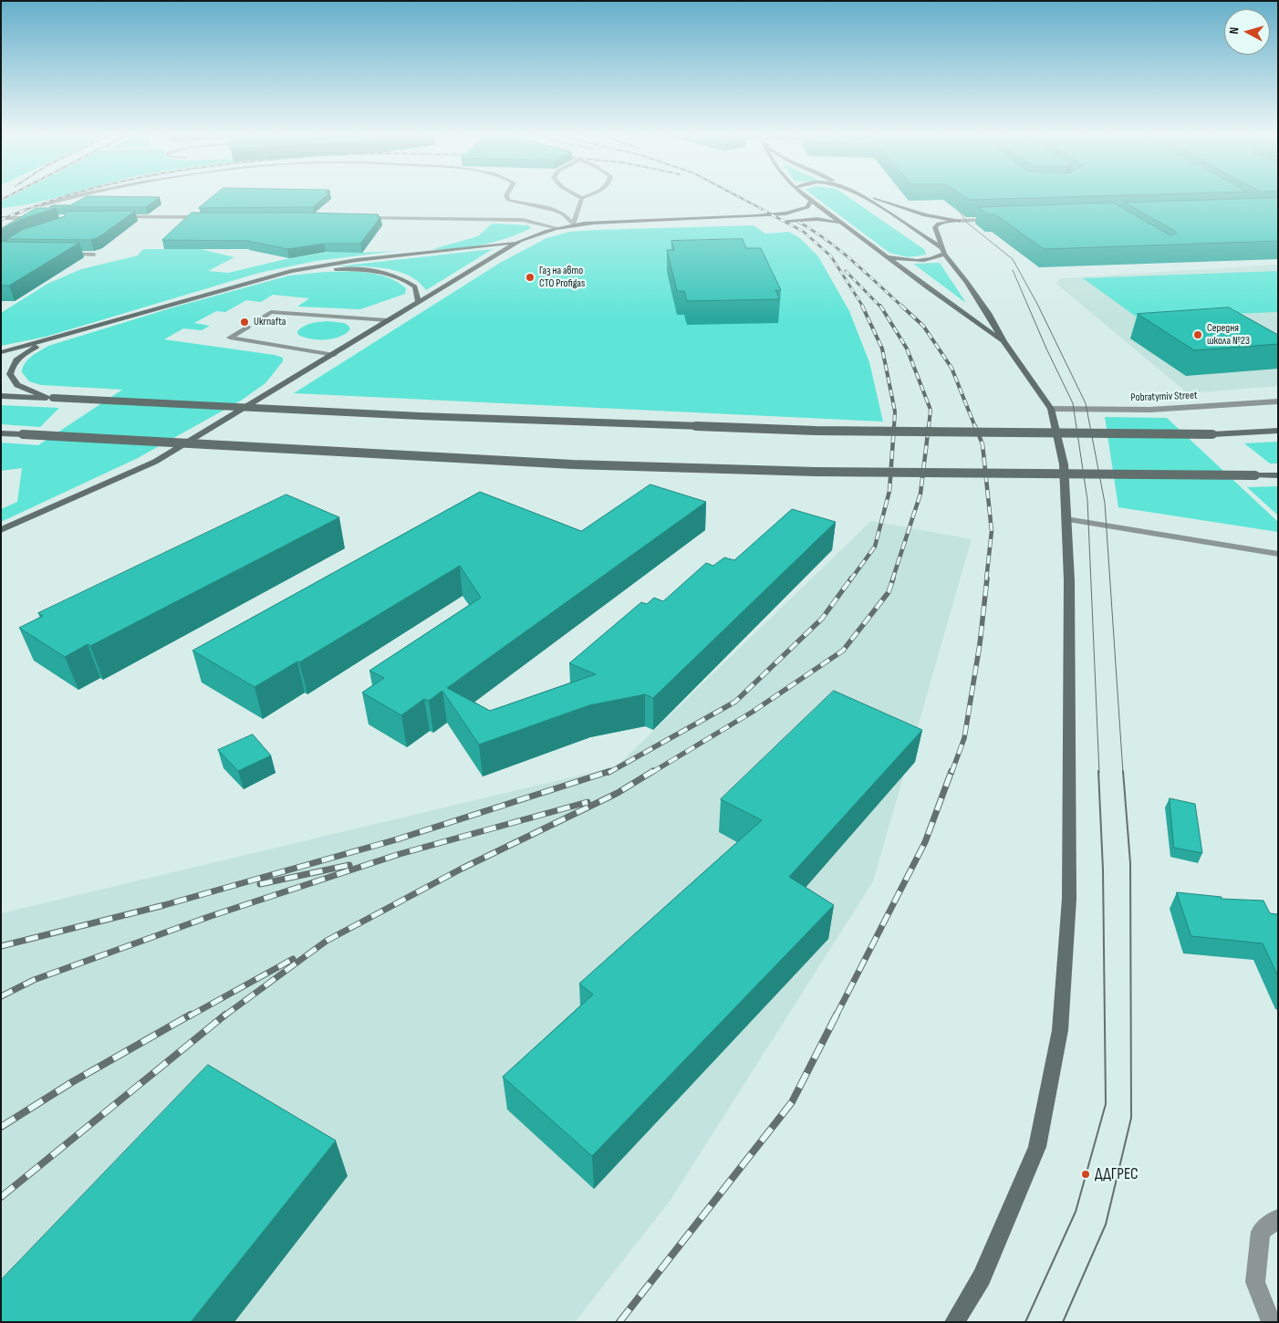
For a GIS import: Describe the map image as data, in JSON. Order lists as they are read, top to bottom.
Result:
{
  "streets": {
    "street": ["Pobratymiv Street"]
  },
  "places": [
    "Газ на авто СТО Profigas",
    "Ukrnafta",
    "Середня школа №23",
    "ДДГРЕС"
  ],
  "north": "left"
}
